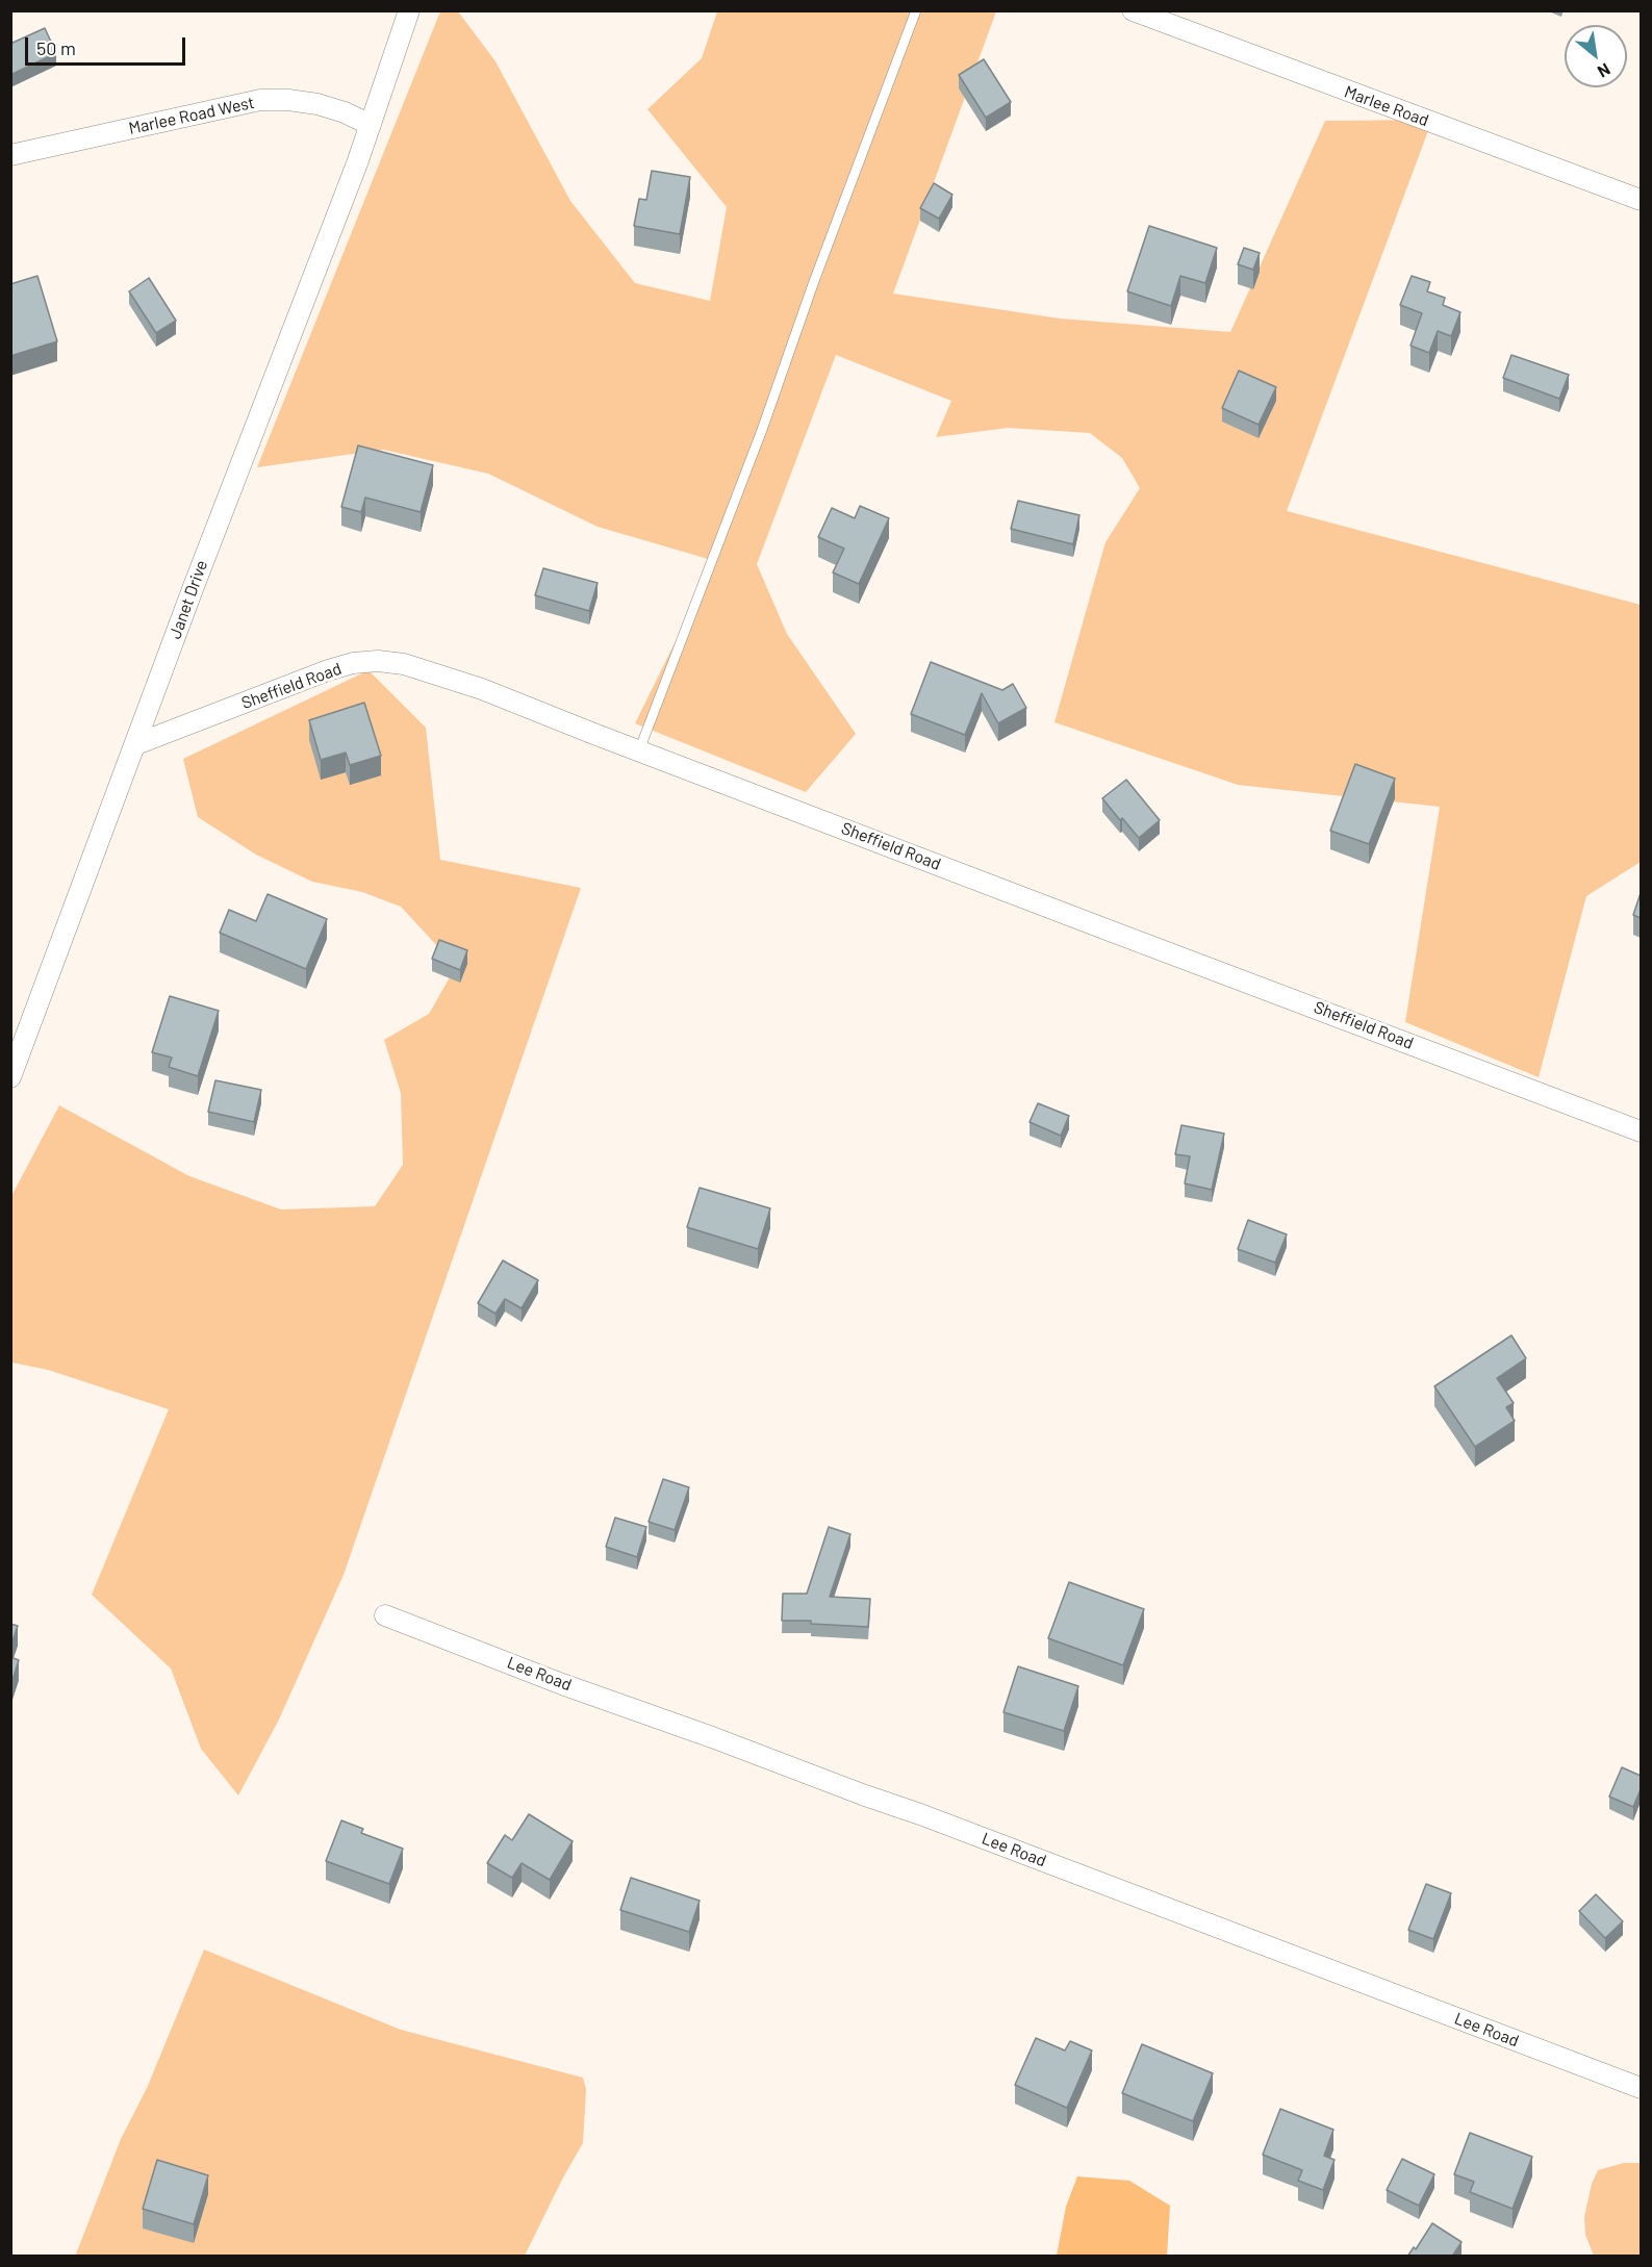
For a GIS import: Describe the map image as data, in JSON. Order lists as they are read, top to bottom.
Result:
{
  "streets": {
    "street": [
      "Marlee Road",
      "Marlee Road West",
      "Janet Drive",
      "Sheffield Road",
      "Lee Road"
    ]
  },
  "crossings": [
    ["Marlee Road West", "Janet Drive"],
    ["Janet Drive", "Sheffield Road"]
  ],
  "scale_bar": "50 m",
  "north": "bottom right"
}
